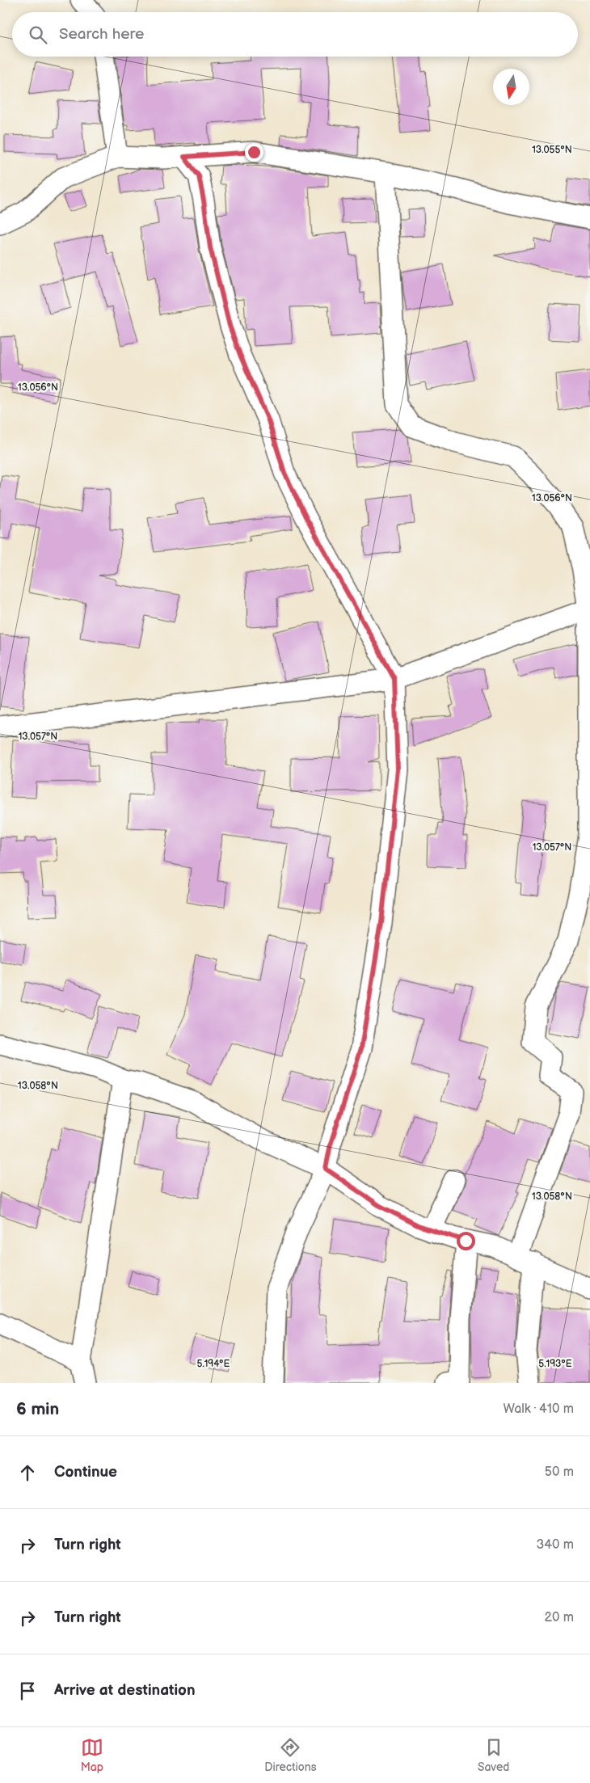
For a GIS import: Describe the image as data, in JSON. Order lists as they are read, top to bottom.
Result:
{
  "north": "bottom",
  "page": {
    "search": "Search here",
    "heading": ["6 min", "Walk · 410 m"],
    "list": [
      ["Continue", "50 m"],
      ["Turn right", "340 m"],
      ["Turn right", "20 m"],
      "Arrive at destination"
    ],
    "nav": ["Map", "Directions", "Saved"]
  },
  "coordinates": [
    "13.055°N",
    "13.056°N",
    "13.057°N",
    "13.058°N",
    "5.194°E",
    "5.193°E"
  ]
}
